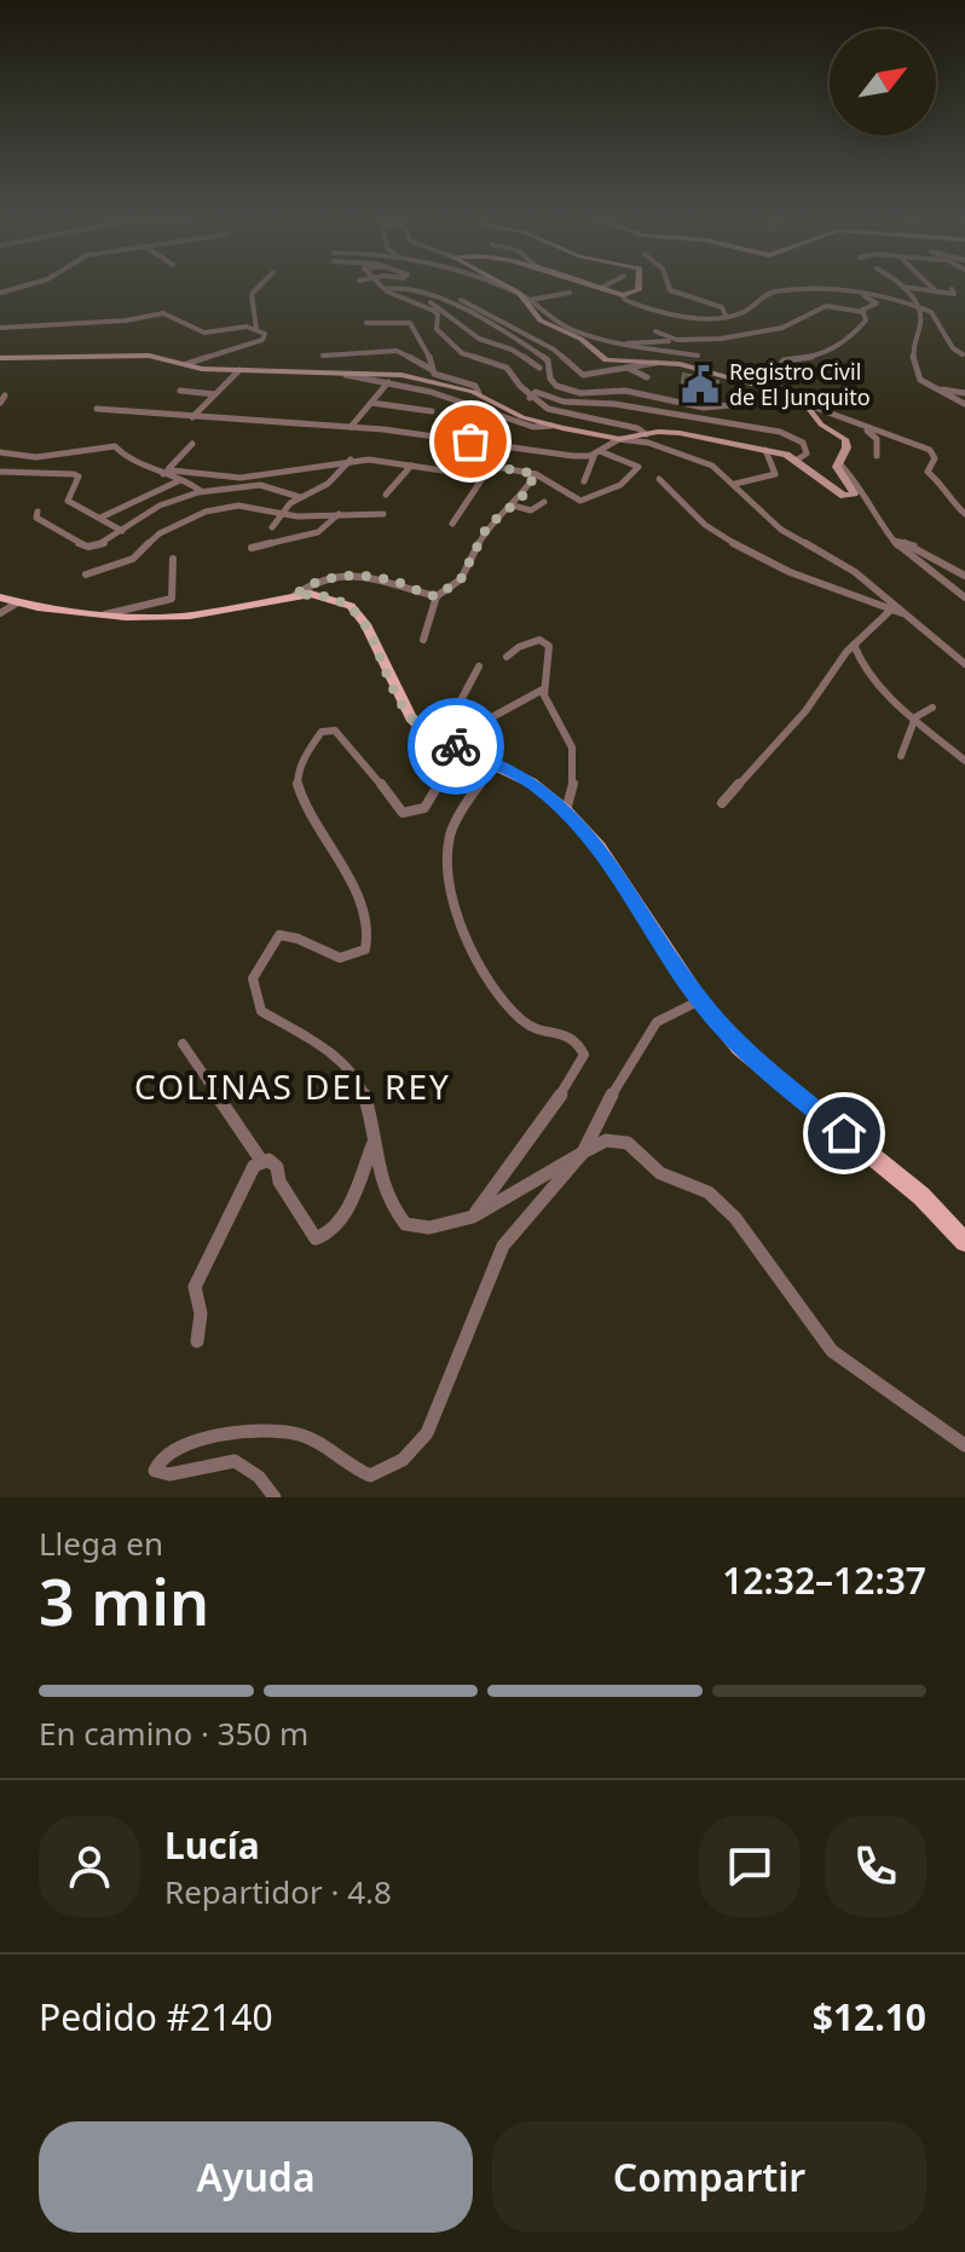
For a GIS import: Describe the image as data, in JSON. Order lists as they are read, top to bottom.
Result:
{
  "districts": ["COLINAS DEL REY"],
  "places": {
    "public building": ["Registro Civil de El Junquito"]
  },
  "north": "top right",
  "page": {
    "heading": ["3 min", "Llega en", "12:32–12:37"],
    "panel": [
      "Lucía",
      "Repartidor · 4.8",
      "Pedido #2140",
      "$12.10"
    ],
    "bar": "En camino · 350 m",
    "buttons": ["Ayuda", "Compartir"]
  }
}
